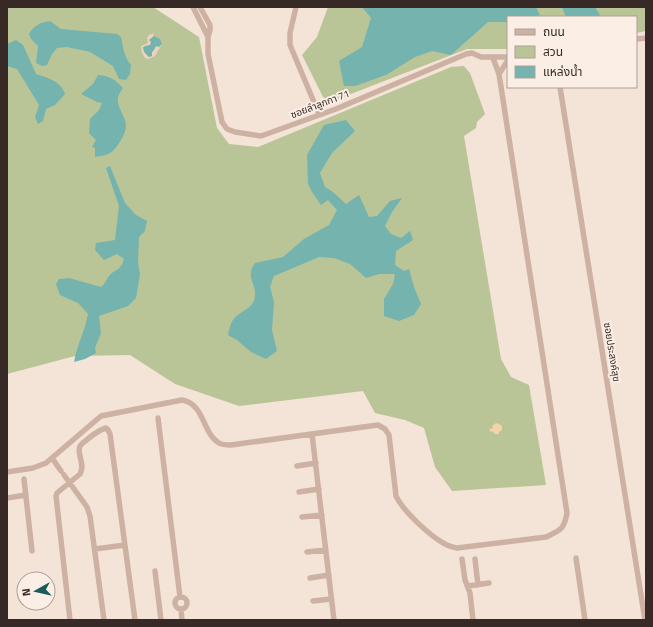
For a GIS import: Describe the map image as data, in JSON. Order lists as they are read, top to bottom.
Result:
{
  "streets": {
    "street": ["ซอยลำลูกกา 71", "ซอยประสงค์สุข"]
  },
  "legend": ["ถนน", "สวน", "แหล่งน้ำ"],
  "north": "left"
}
